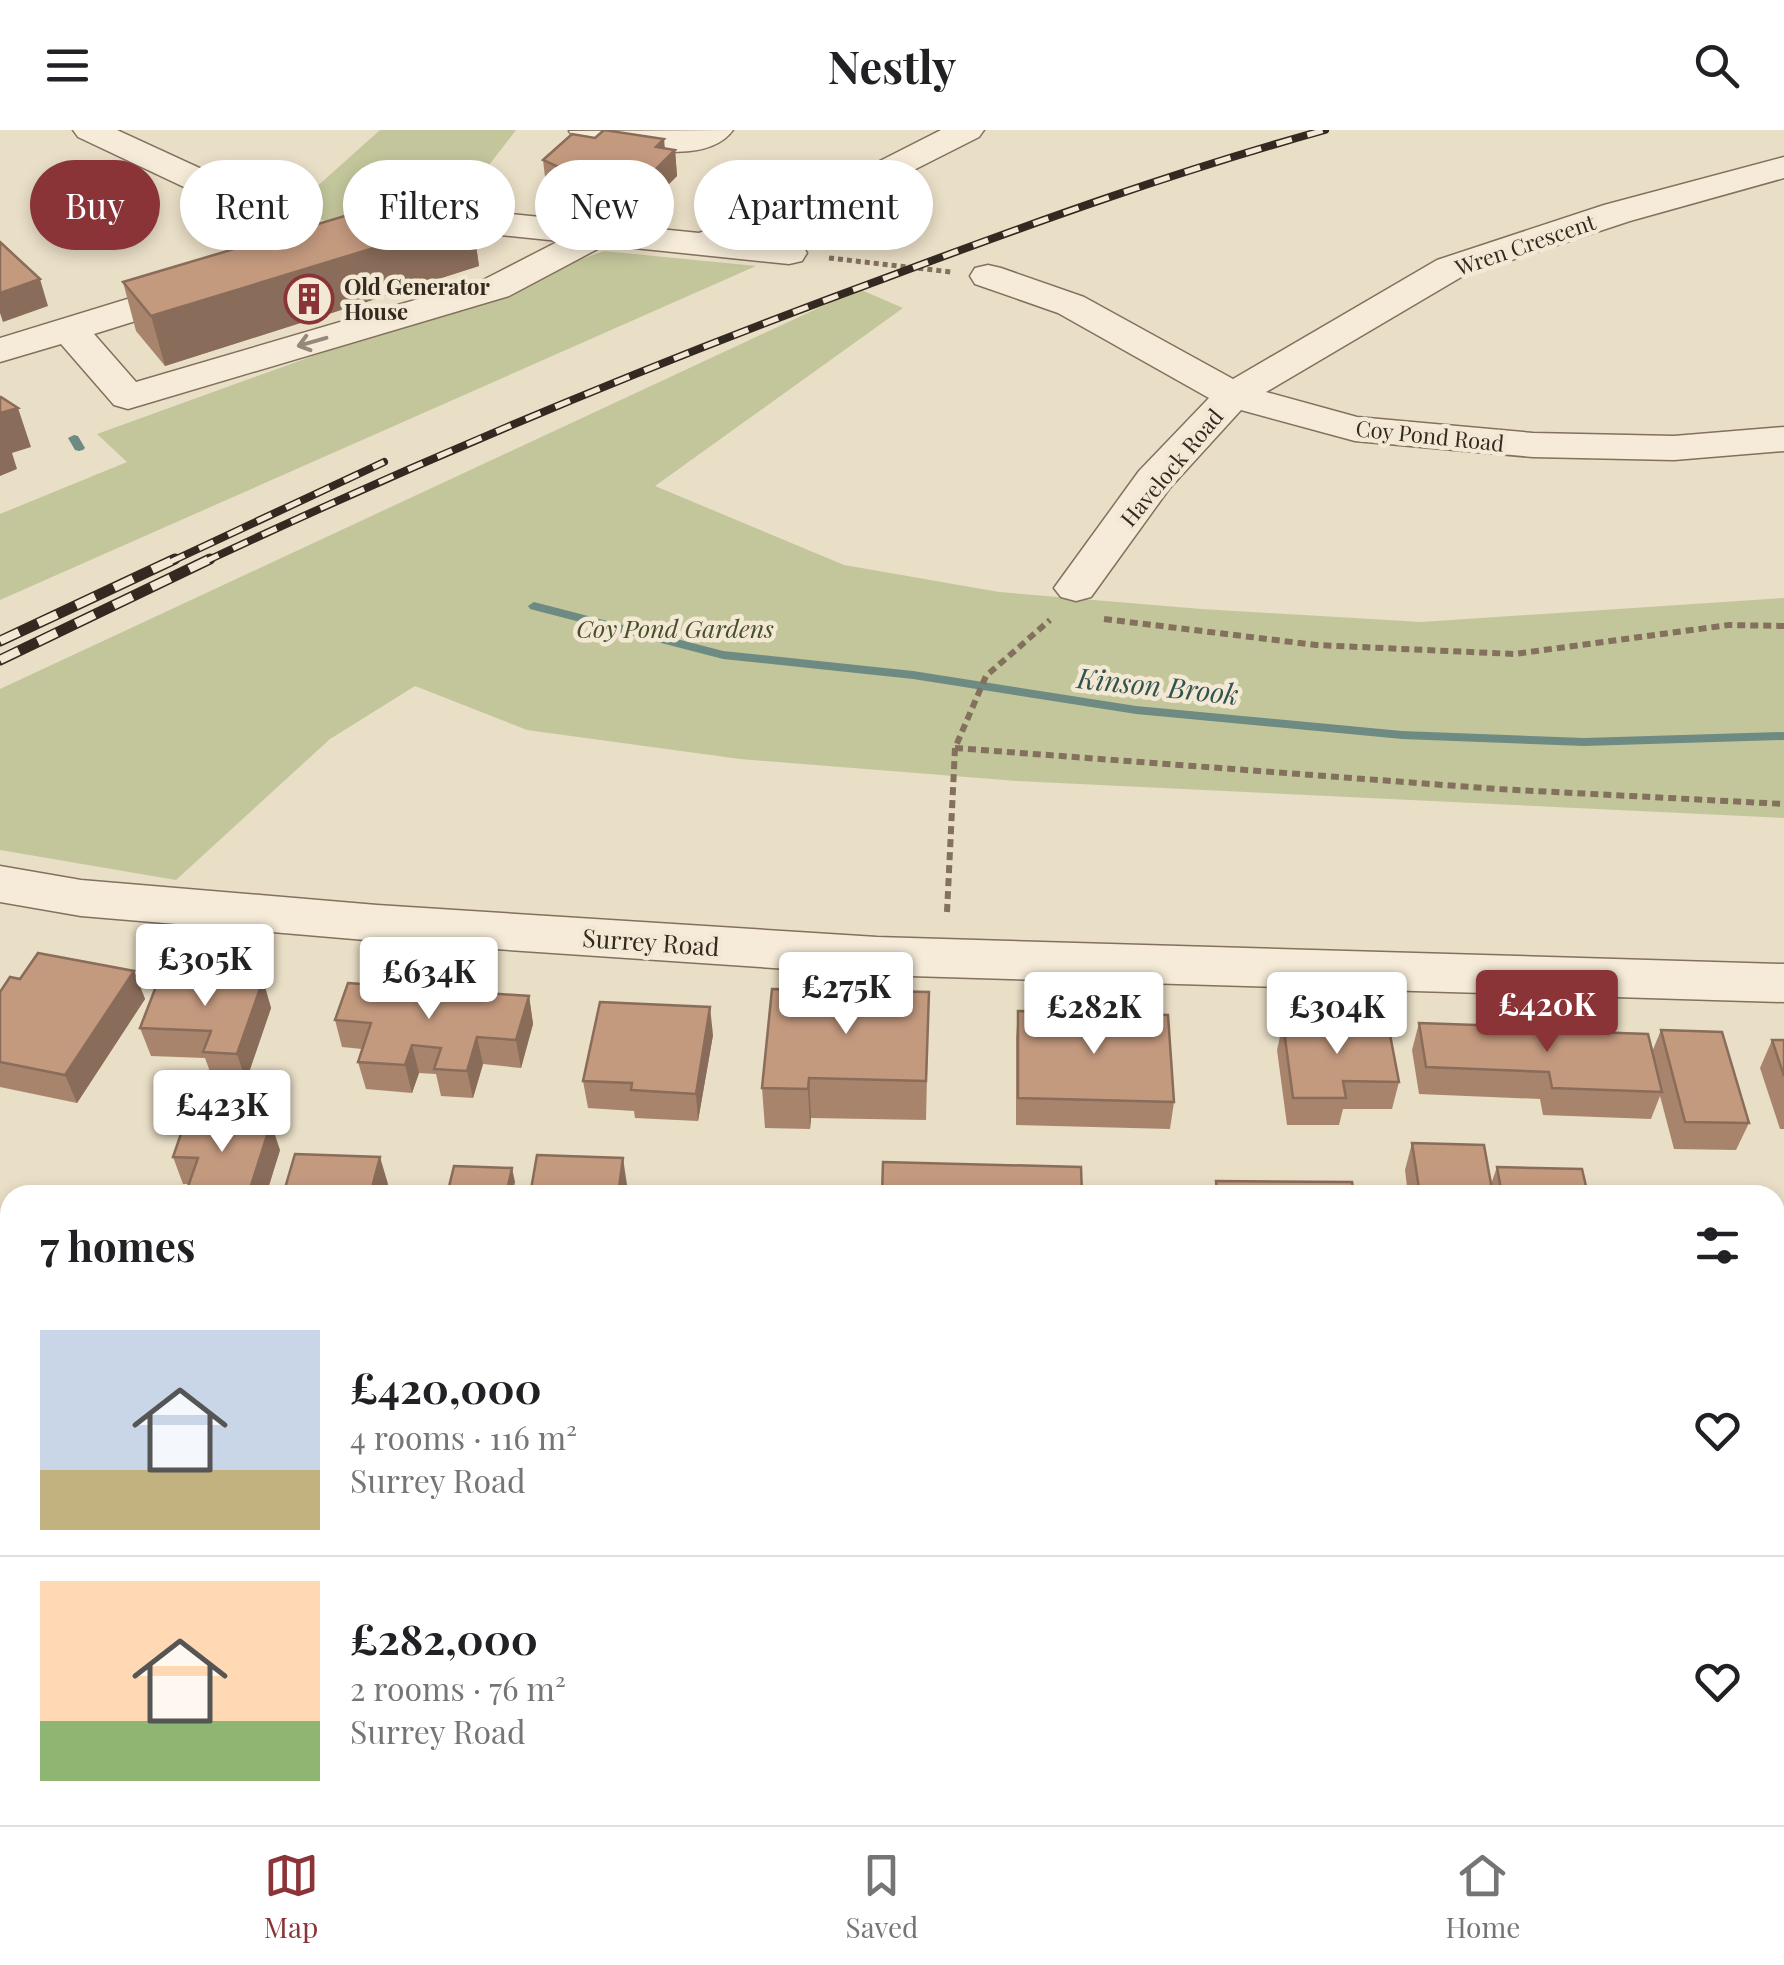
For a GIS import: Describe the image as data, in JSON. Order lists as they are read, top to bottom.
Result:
{
  "streets": {
    "street": [
      "Wren Crescent",
      "Coy Pond Road",
      "Havelock Road",
      "Surrey Road"
    ]
  },
  "crossings": [
    ["Wren Crescent", "Coy Pond Road"],
    ["Wren Crescent", "Havelock Road"],
    ["Coy Pond Road", "Havelock Road"]
  ],
  "water": ["Kinson Brook"],
  "parks": ["Coy Pond Gardens"],
  "places": {
    "building": ["Old Generator House"]
  },
  "page": {
    "header": "Nestly",
    "chip": [
      "Buy",
      "Rent",
      "Filters",
      "New",
      "Apartment"
    ],
    "price": [
      "£305K",
      "£634K",
      "£275K",
      "£420K",
      "£282K",
      "£304K",
      "£423K"
    ],
    "heading": "7 homes",
    "list": [
      {
        "name": "£420,000",
        "note": "4 rooms · 116 m² · Surrey Road"
      },
      {
        "name": "£282,000",
        "note": "2 rooms · 76 m² · Surrey Road"
      }
    ],
    "tabs": ["Map", "Saved", "Home"]
  }
}
